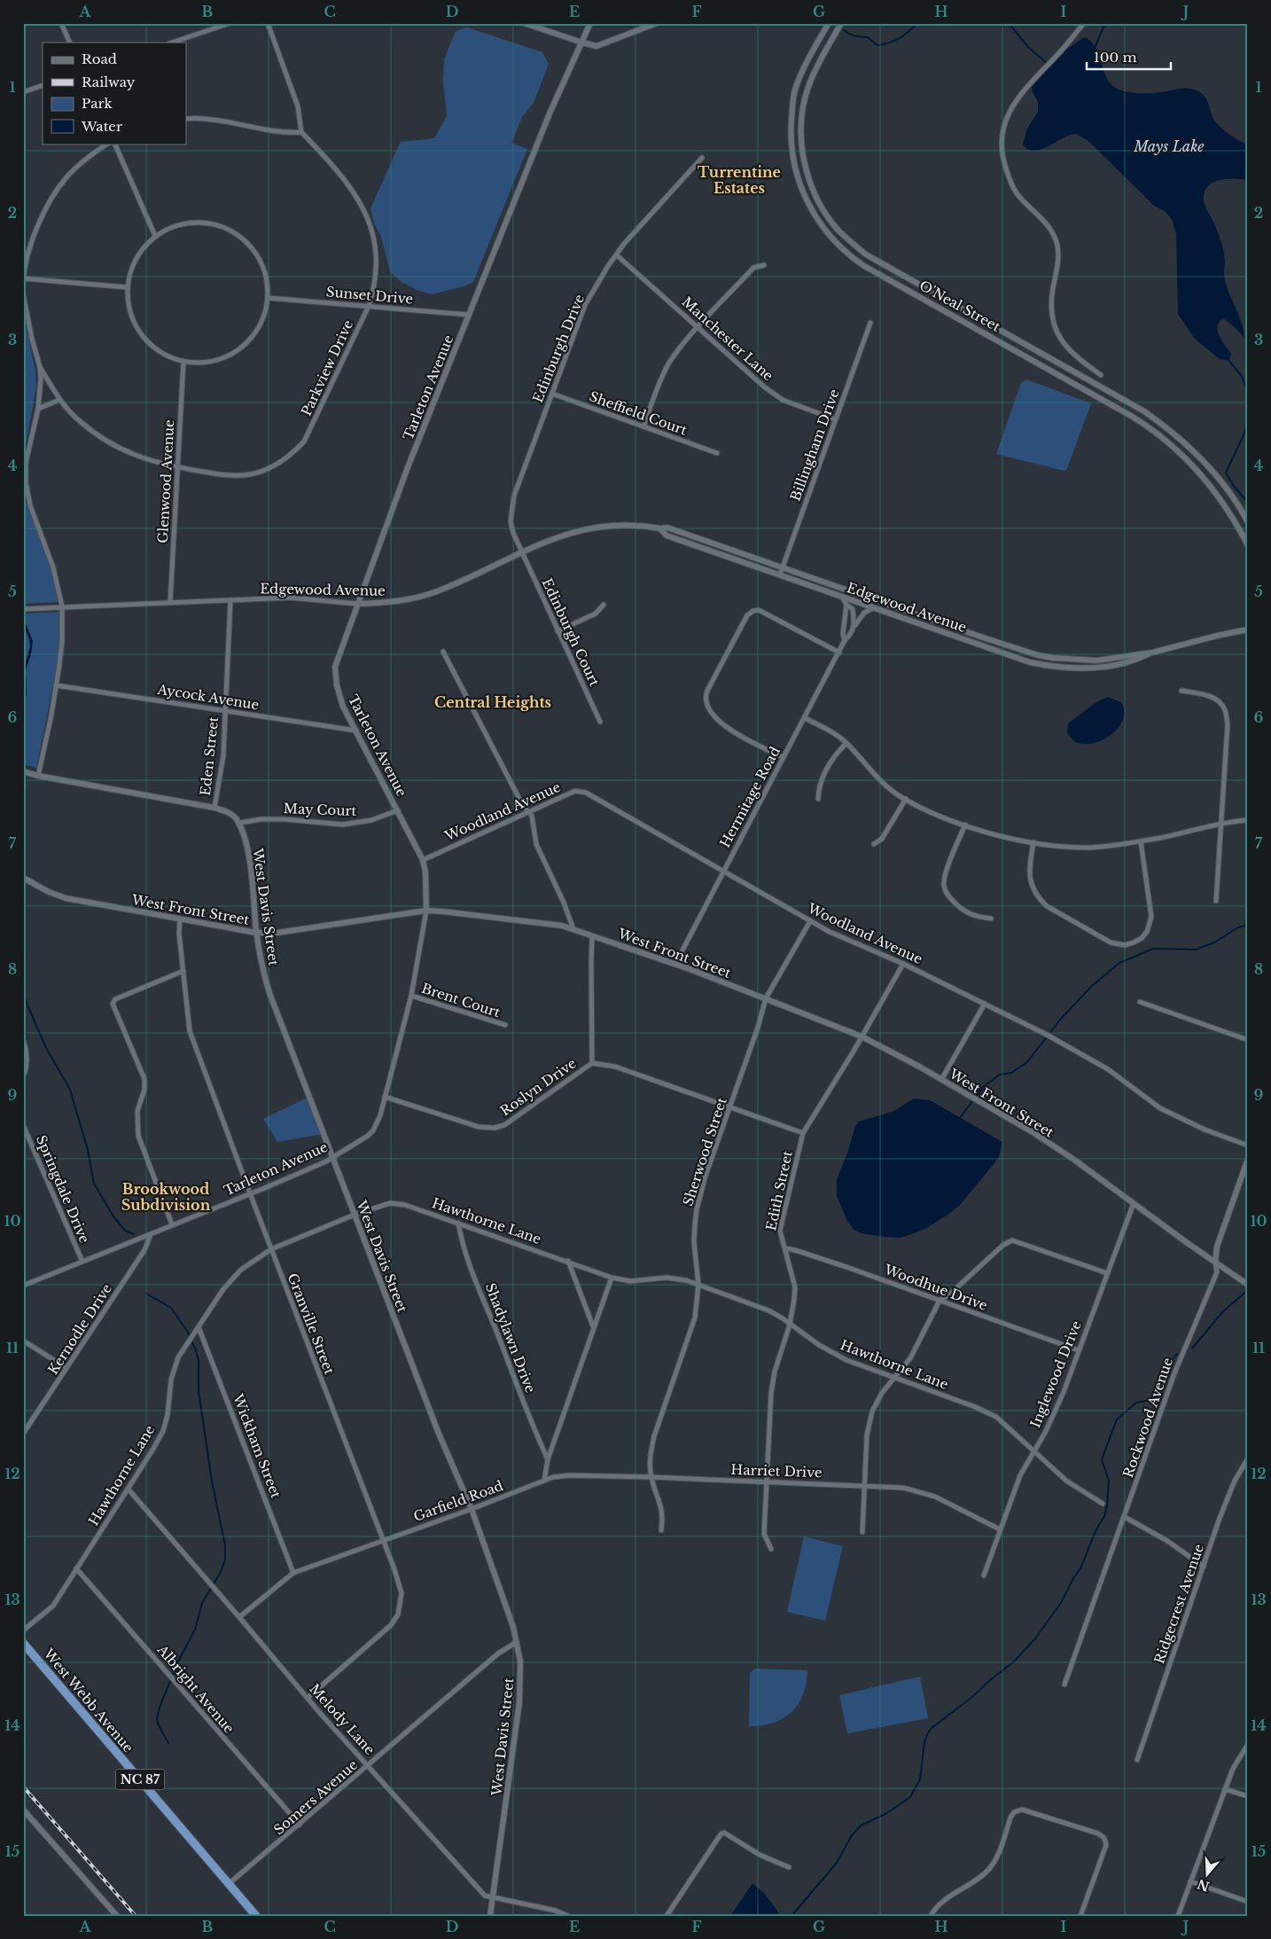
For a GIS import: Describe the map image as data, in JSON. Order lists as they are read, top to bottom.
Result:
{
  "streets": {
    "highway": ["West Webb Avenue", "NC 87"],
    "street": [
      "Sunset Drive",
      "O'Neal Street",
      "Manchester Lane",
      "Edinburgh Drive",
      "Parkview Drive",
      "Tarleton Avenue",
      "Sheffield Court",
      "Billingham Drive",
      "Glenwood Avenue",
      "Edgewood Avenue",
      "Edinburgh Court",
      "Aycock Avenue",
      "Eden Street",
      "Hermitage Road",
      "May Court",
      "Woodland Avenue",
      "West Davis Street",
      "West Front Street",
      "Brent Court",
      "Roslyn Drive",
      "Sherwood Street",
      "Springdale Drive",
      "Edith Street",
      "Hawthorne Lane",
      "Woodhue Drive",
      "Granville Street",
      "Kernodle Drive",
      "Shadylawn Drive",
      "Inglewood Drive",
      "Rockwood Avenue",
      "Wickham Street",
      "Harriet Drive",
      "Garfield Road",
      "Ridgecrest Avenue",
      "Albright Avenue",
      "Melody Lane",
      "Somers Avenue"
    ]
  },
  "crossings": [
    ["Sunset Drive", "Parkview Drive"],
    ["Sunset Drive", "Tarleton Avenue"],
    ["Sunset Drive", "Glenwood Avenue"],
    ["Manchester Lane", "Edinburgh Drive"],
    ["Manchester Lane", "Billingham Drive"],
    ["Edinburgh Drive", "Sheffield Court"],
    ["Edinburgh Drive", "Edgewood Avenue"],
    ["Edinburgh Drive", "Edinburgh Court"],
    ["Parkview Drive", "Glenwood Avenue"],
    ["Tarleton Avenue", "Edgewood Avenue"],
    ["Tarleton Avenue", "Aycock Avenue"],
    ["Tarleton Avenue", "May Court"],
    ["Tarleton Avenue", "Woodland Avenue"],
    ["Tarleton Avenue", "West Davis Street"],
    ["Tarleton Avenue", "West Front Street"],
    ["Tarleton Avenue", "Brent Court"],
    ["Tarleton Avenue", "Roslyn Drive"],
    ["Tarleton Avenue", "Springdale Drive"],
    ["Tarleton Avenue", "Granville Street"],
    ["Tarleton Avenue", "Kernodle Drive"],
    ["Billingham Drive", "Edgewood Avenue"],
    ["Glenwood Avenue", "Edgewood Avenue"],
    ["Edgewood Avenue", "Edinburgh Court"],
    ["Edgewood Avenue", "Eden Street"],
    ["Edgewood Avenue", "Hermitage Road"],
    ["Aycock Avenue", "Eden Street"],
    ["Hermitage Road", "Woodland Avenue"],
    ["Hermitage Road", "West Front Street"],
    ["May Court", "West Davis Street"],
    ["Woodland Avenue", "Sherwood Street"],
    ["Woodland Avenue", "Edith Street"],
    ["West Davis Street", "West Front Street"],
    ["West Davis Street", "Hawthorne Lane"],
    ["West Davis Street", "Garfield Road"],
    ["West Davis Street", "Melody Lane"],
    ["West Davis Street", "Somers Avenue"],
    ["West Front Street", "Sherwood Street"],
    ["West Front Street", "Edith Street"],
    ["West Front Street", "Granville Street"],
    ["West Front Street", "Inglewood Drive"],
    ["West Front Street", "Rockwood Avenue"],
    ["Roslyn Drive", "Sherwood Street"],
    ["Roslyn Drive", "Edith Street"],
    ["Sherwood Street", "Hawthorne Lane"],
    ["Sherwood Street", "Harriet Drive"],
    ["Edith Street", "Hawthorne Lane"],
    ["Edith Street", "Woodhue Drive"],
    ["Edith Street", "Harriet Drive"],
    ["Hawthorne Lane", "Granville Street"],
    ["Hawthorne Lane", "Shadylawn Drive"],
    ["Hawthorne Lane", "Inglewood Drive"],
    ["Hawthorne Lane", "Wickham Street"],
    ["Hawthorne Lane", "Albright Avenue"],
    ["Hawthorne Lane", "Melody Lane"],
    ["Woodhue Drive", "Inglewood Drive"],
    ["Granville Street", "Garfield Road"],
    ["Granville Street", "Melody Lane"],
    ["Inglewood Drive", "Harriet Drive"],
    ["Wickham Street", "Garfield Road"],
    ["Harriet Drive", "Garfield Road"],
    ["Garfield Road", "Melody Lane"],
    ["Albright Avenue", "Somers Avenue"],
    ["West Webb Avenue", "Somers Avenue"],
    ["Melody Lane", "Somers Avenue"]
  ],
  "districts": ["Turrentine Estates", "Central Heights", "Brookwood Subdivision"],
  "water": ["Mays Lake"],
  "legend": [
    "Road",
    "Railway",
    "Park",
    "Water"
  ],
  "scale_bar": "100 m",
  "north": "bottom",
  "grid": {
    "columns": [
      "A",
      "B",
      "C",
      "D",
      "E",
      "F",
      "G",
      "H",
      "I",
      "J"
    ],
    "rows": [
      "1",
      "2",
      "3",
      "4",
      "5",
      "6",
      "7",
      "8",
      "9",
      "10",
      "11",
      "12",
      "13",
      "14",
      "15"
    ]
  }
}
